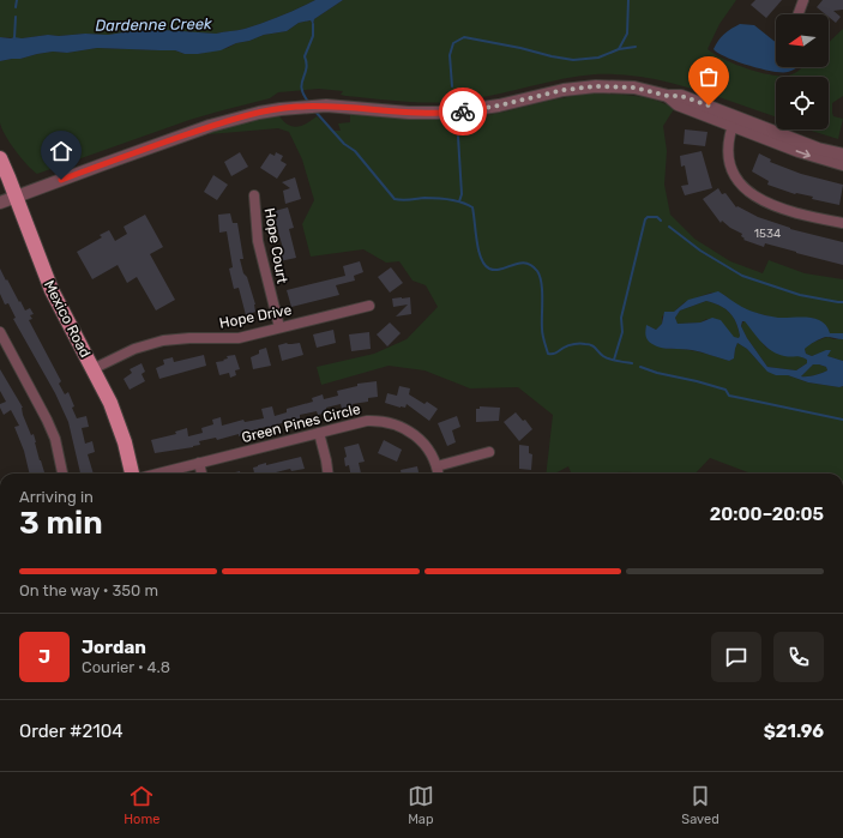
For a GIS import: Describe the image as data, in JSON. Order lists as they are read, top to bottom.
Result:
{
  "streets": {
    "main road": ["Mexico Road"],
    "street": ["Hope Court", "Hope Drive", "Green Pines Circle"]
  },
  "crossings": [
    ["Hope Court", "Hope Drive"],
    ["Hope Drive", "Mexico Road"]
  ],
  "water": ["Dardenne Creek"],
  "house_numbers": ["1534"],
  "north": "left",
  "page": {
    "heading": ["3 min", "Arriving in", "20:00–20:05"],
    "panel": [
      "Jordan",
      "Courier · 4.8",
      "Order #2104",
      "$21.96"
    ],
    "bar": "On the way · 350 m",
    "round": "J",
    "tabs": ["Home", "Map", "Saved"]
  }
}
